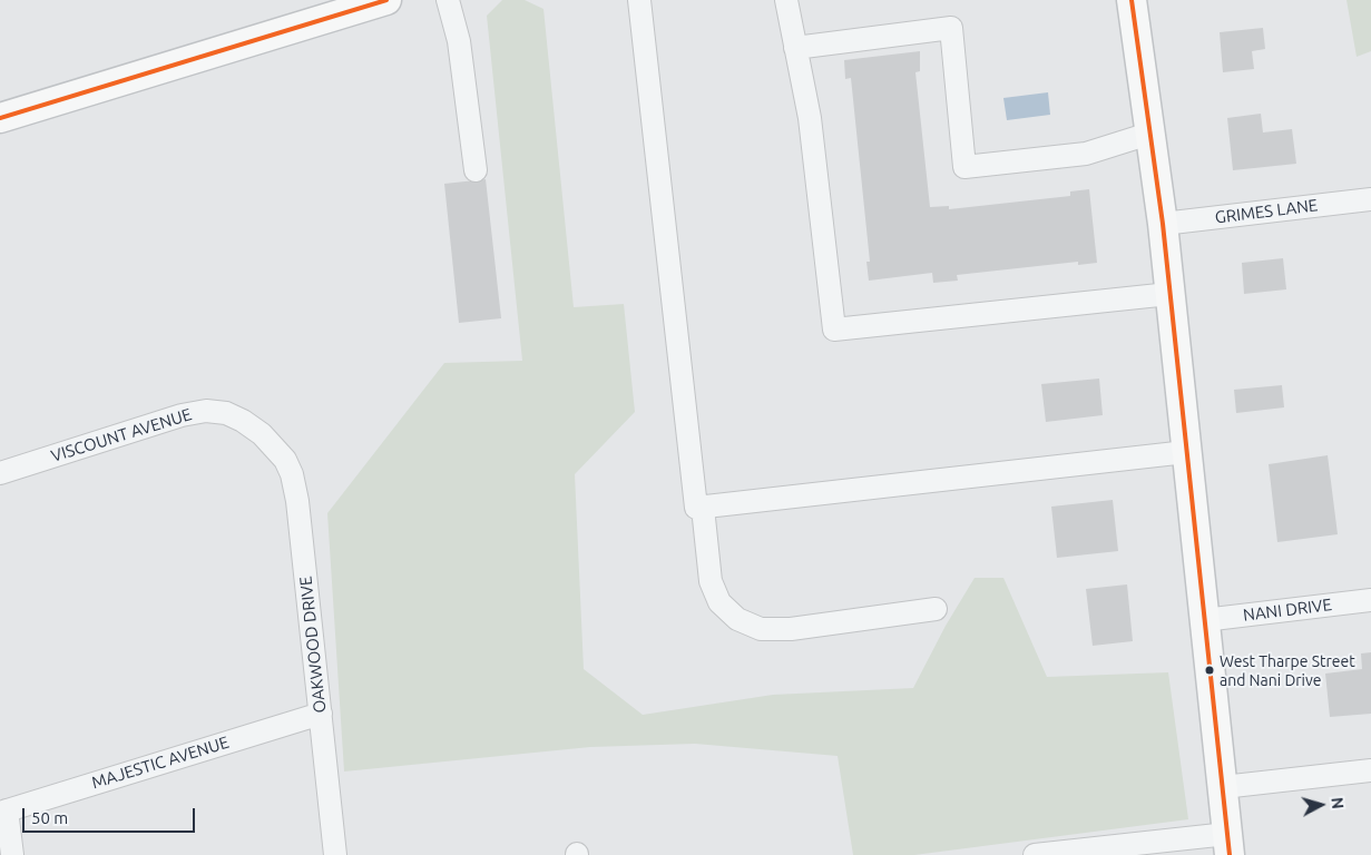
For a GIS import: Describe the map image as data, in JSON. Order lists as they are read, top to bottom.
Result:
{
  "streets": {
    "street": [
      "GRIMES LANE",
      "VISCOUNT AVENUE",
      "NANI DRIVE",
      "OAKWOOD DRIVE",
      "MAJESTIC AVENUE"
    ]
  },
  "crossings": [
    ["VISCOUNT AVENUE", "OAKWOOD DRIVE"],
    ["OAKWOOD DRIVE", "MAJESTIC AVENUE"]
  ],
  "places": ["West Tharpe Street and Nani Drive"],
  "scale_bar": "50 m",
  "north": "right"
}
